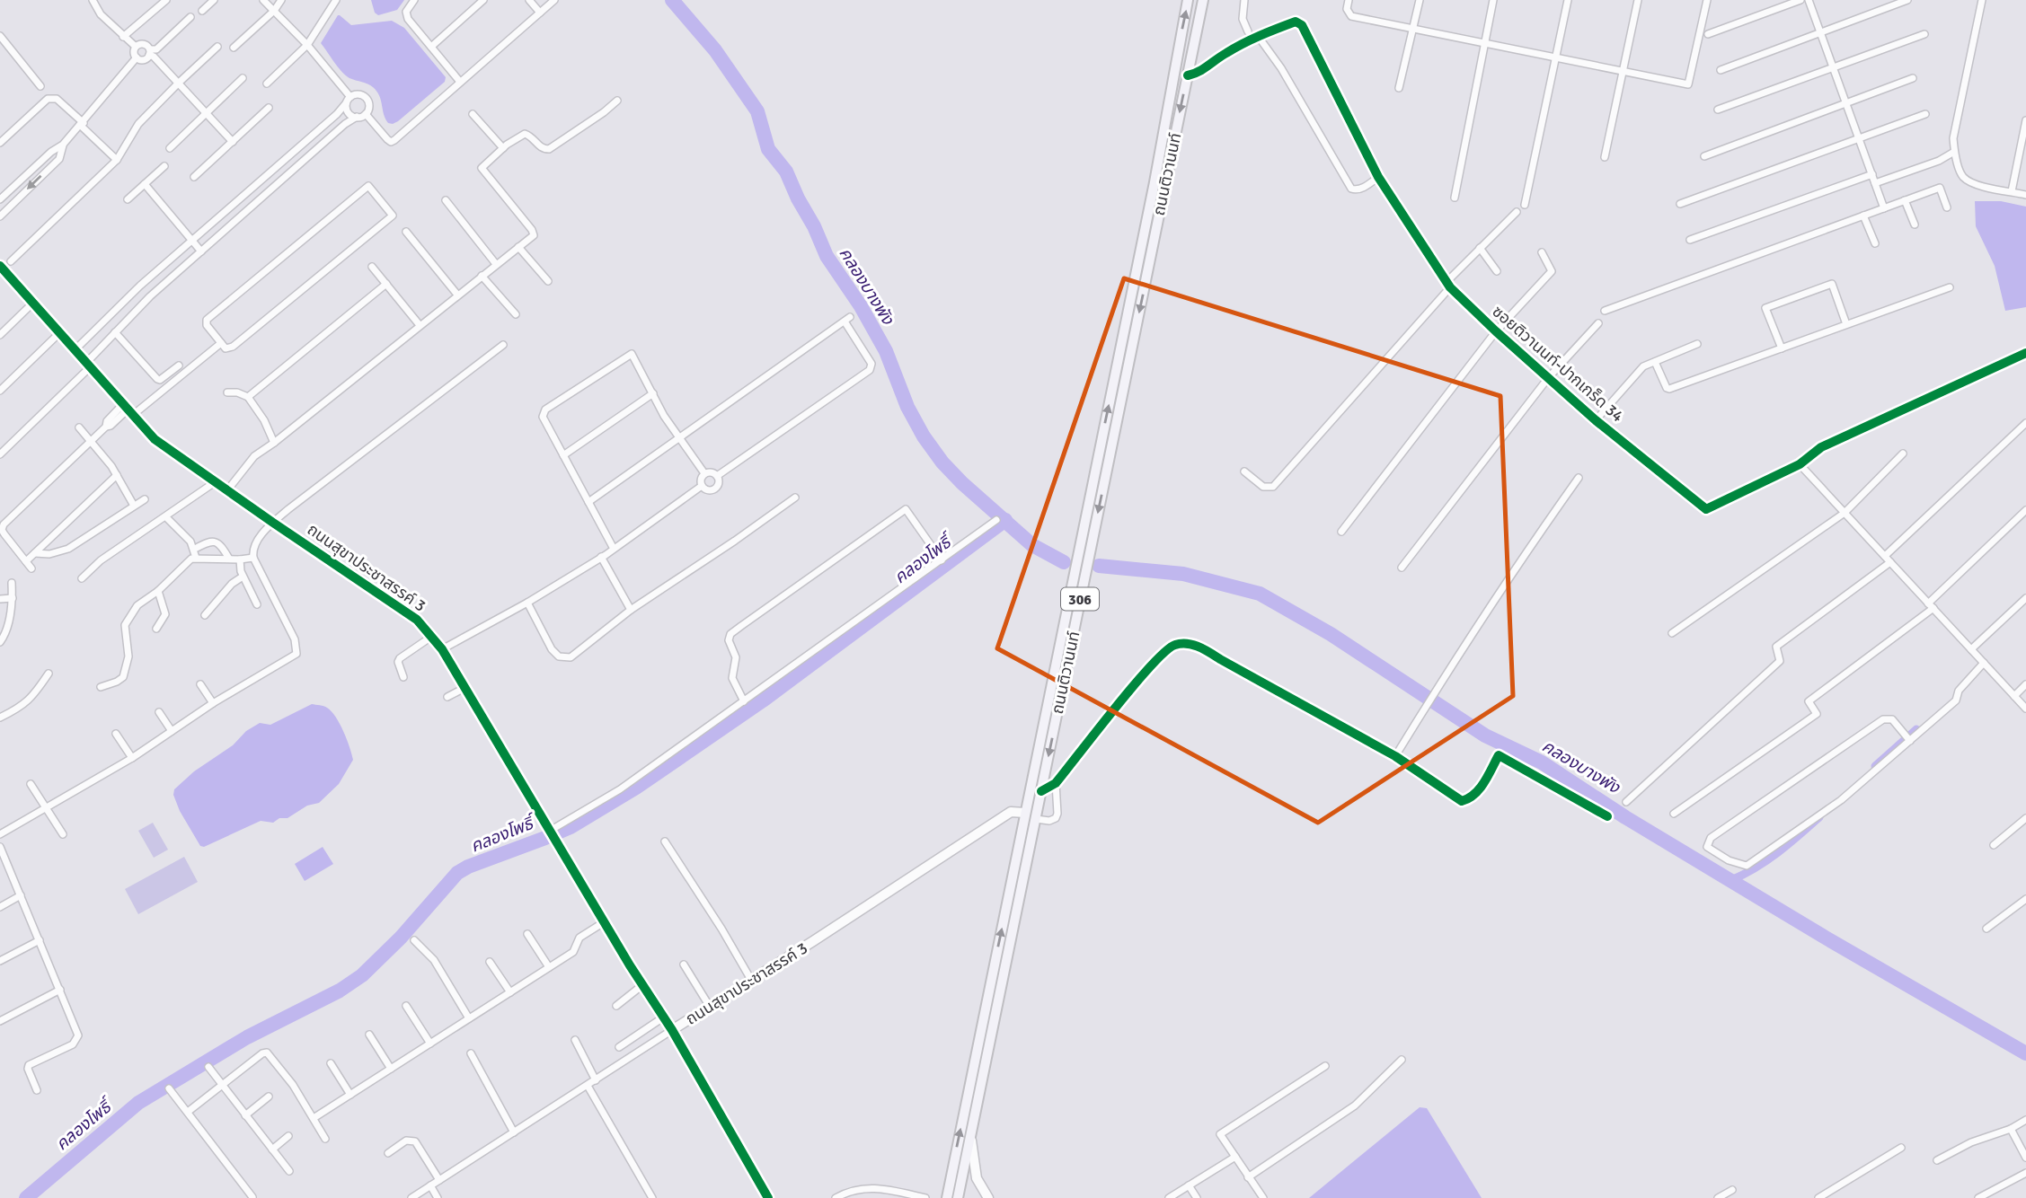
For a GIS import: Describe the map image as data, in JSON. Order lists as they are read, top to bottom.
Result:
{
  "streets": {
    "main road": ["ถนนติวานนท์", "306"],
    "street": ["ซอยติวานนท์-ปากเกร็ด 34", "ถนนสุขาประชาสรรค์ 3"]
  },
  "crossings": [
    ["ถนนติวานนท์", "ซอยติวานนท์-ปากเกร็ด 34"],
    ["ถนนติวานนท์", "ถนนสุขาประชาสรรค์ 3"]
  ],
  "water": ["คลองบางพัง", "คลองโพธิ์"]
}
